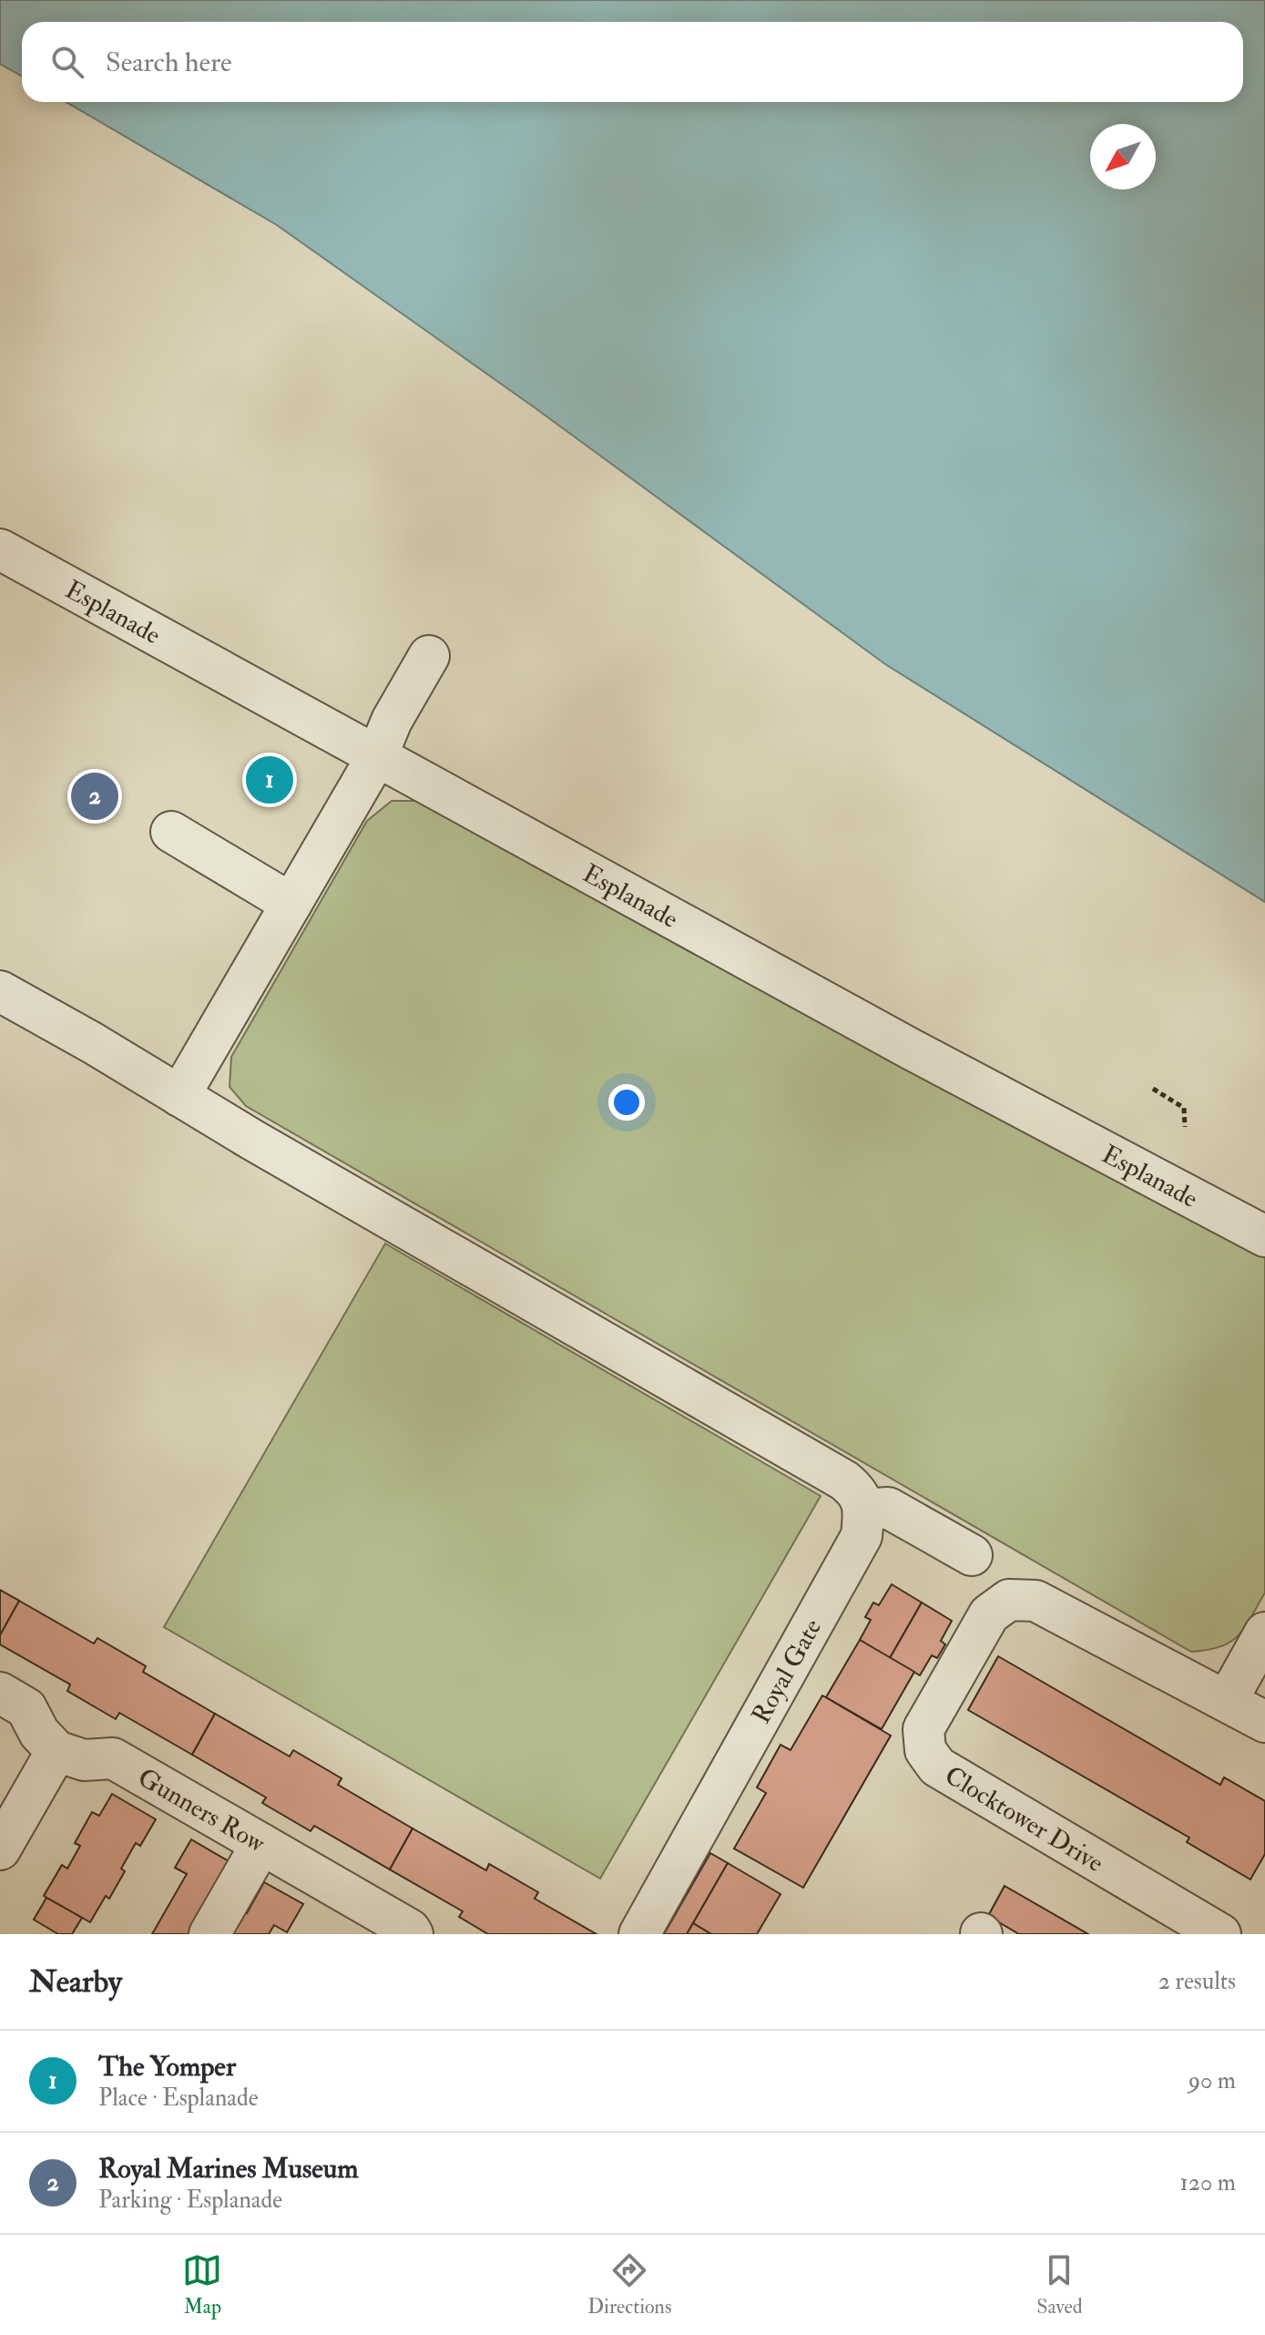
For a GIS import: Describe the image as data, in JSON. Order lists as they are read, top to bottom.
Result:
{
  "streets": {
    "street": [
      "Esplanade",
      "Royal Gate",
      "Gunners Row",
      "Clocktower Drive"
    ]
  },
  "north": "bottom left",
  "page": {
    "search": "Search here",
    "pins": ["1", "2"],
    "heading": ["Nearby", "2 results"],
    "list": [
      {
        "mark": "1",
        "name": "The Yomper",
        "note": "Place · Esplanade",
        "value": "90 m"
      },
      {
        "mark": "2",
        "name": "Royal Marines Museum",
        "note": "Parking · Esplanade",
        "value": "120 m"
      }
    ],
    "nav": ["Map", "Directions", "Saved"]
  }
}
